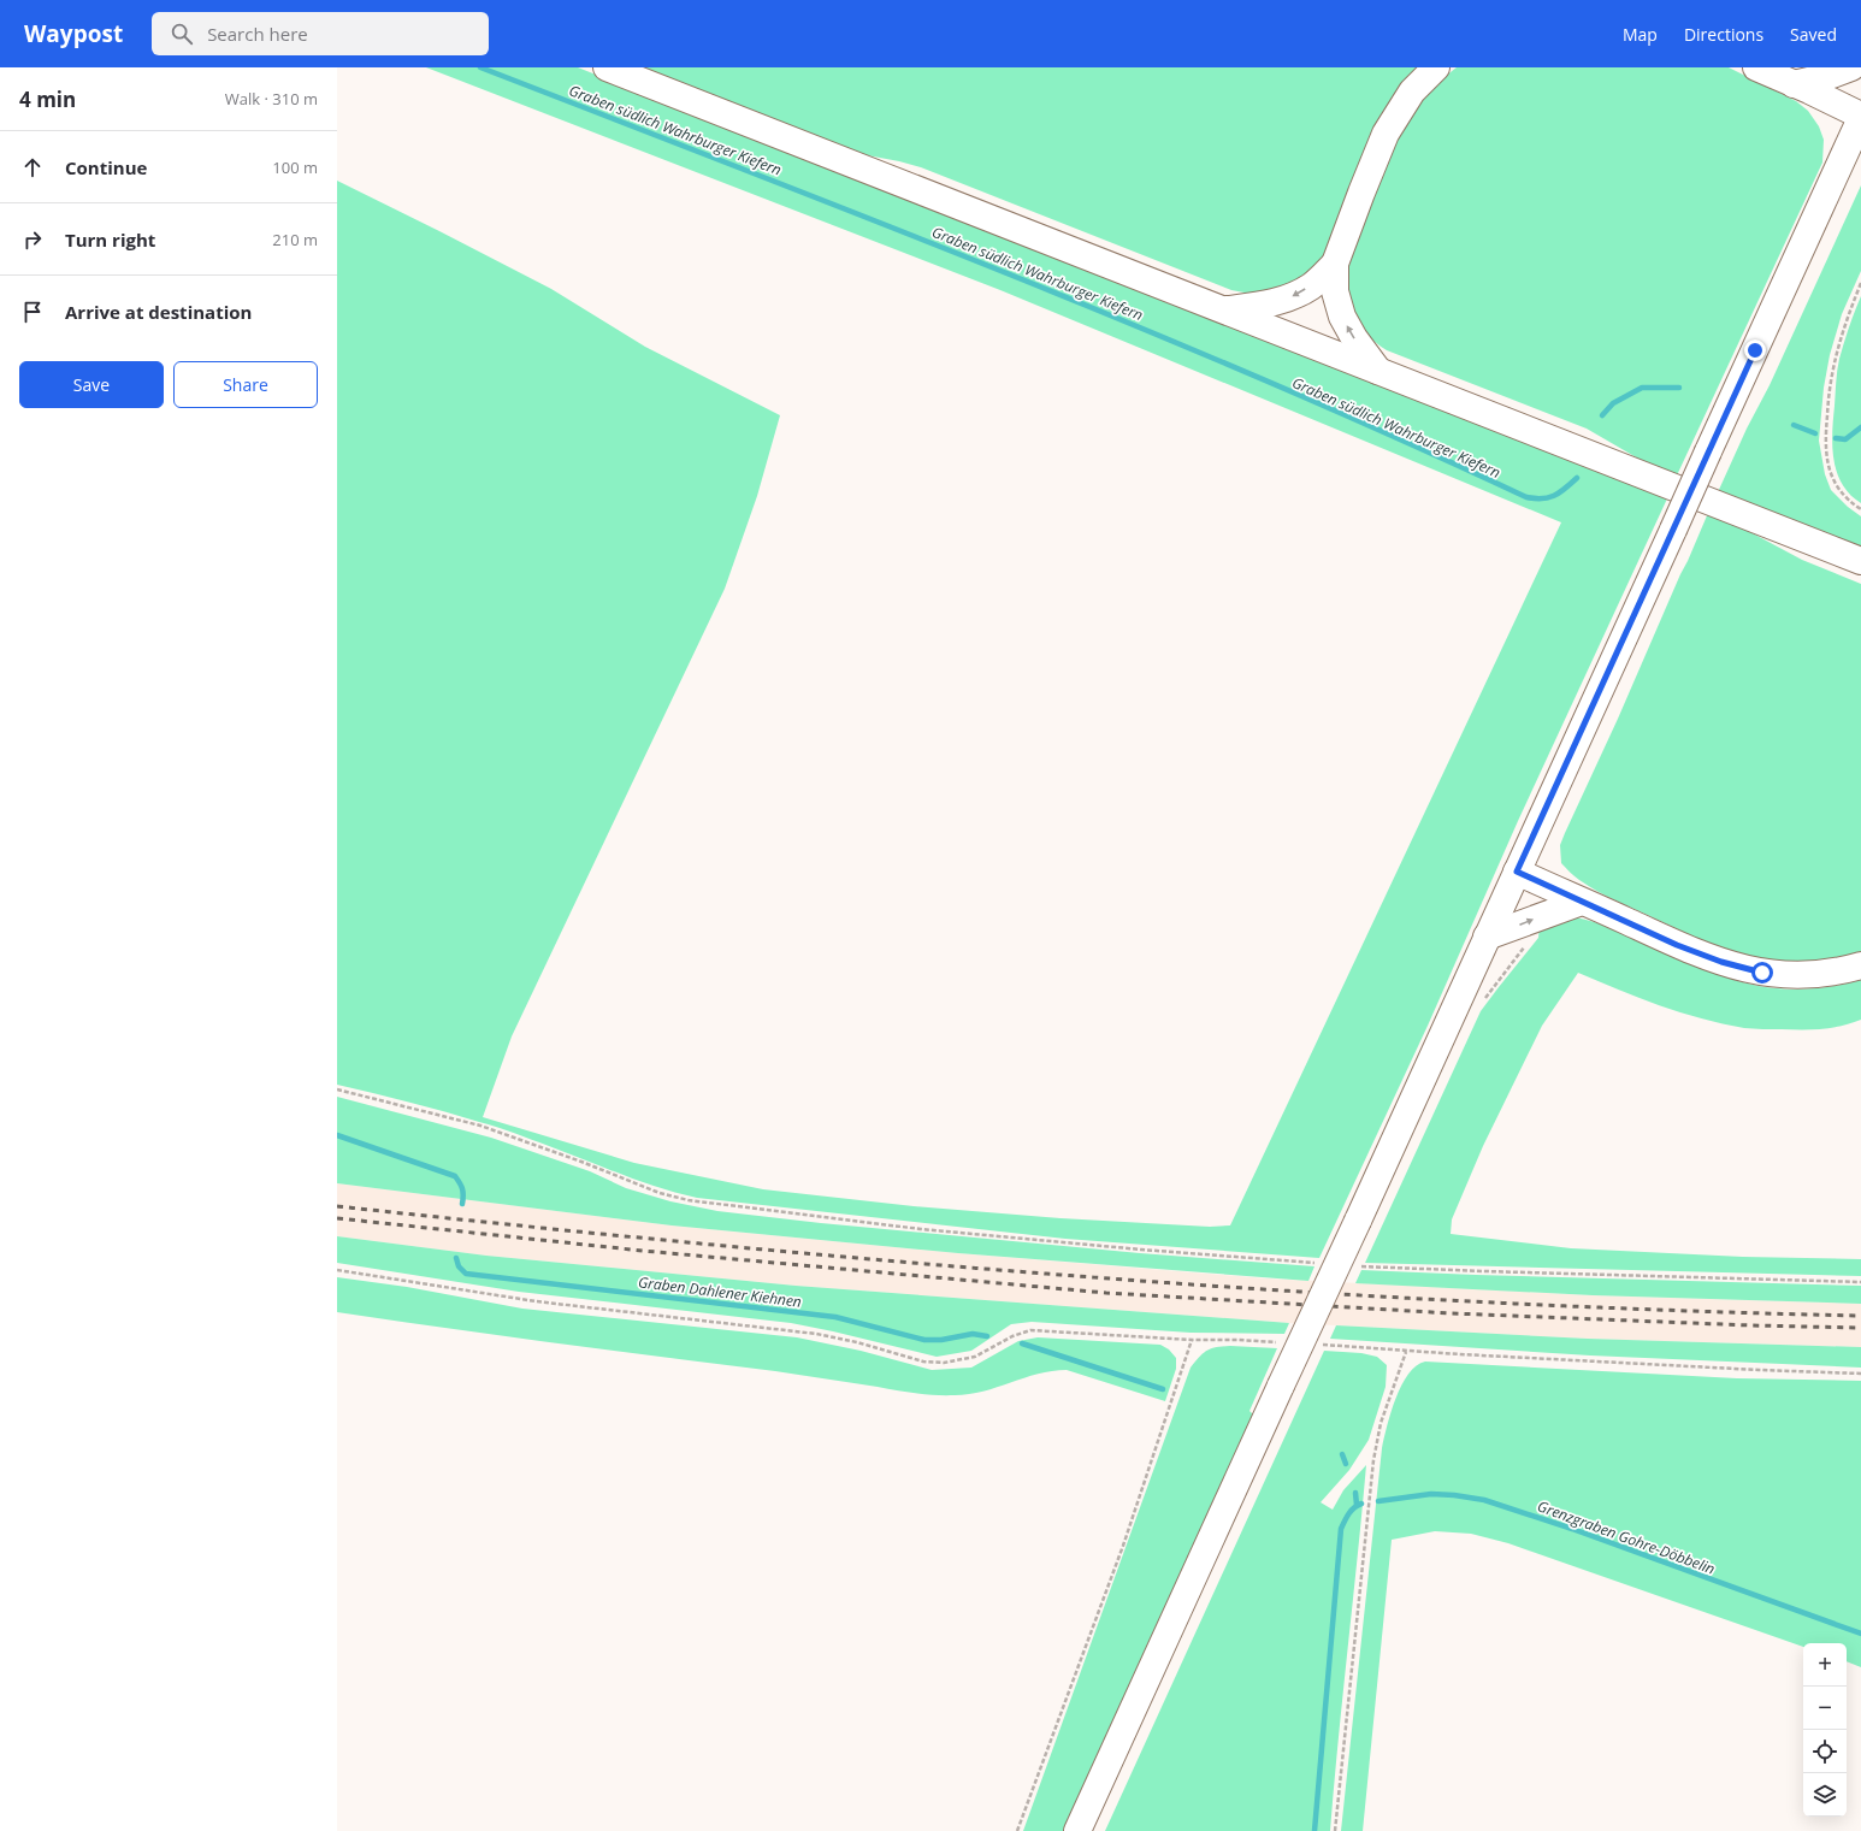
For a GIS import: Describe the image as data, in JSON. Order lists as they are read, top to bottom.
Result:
{
  "water": ["Graben südlich Wahrburger Kiefern", "Graben Dahlener Kiehnen", "Grenzgraben Gohre-Döbbelin"],
  "page": {
    "header": "Waypost",
    "search": "Search here",
    "nav": ["Map", "Directions", "Saved"],
    "heading": ["4 min", "Walk · 310 m"],
    "list": [
      ["Continue", "100 m"],
      ["Turn right", "210 m"],
      "Arrive at destination"
    ],
    "buttons": ["Save", "Share"],
    "map_buttons": ["+", "−"]
  }
}
